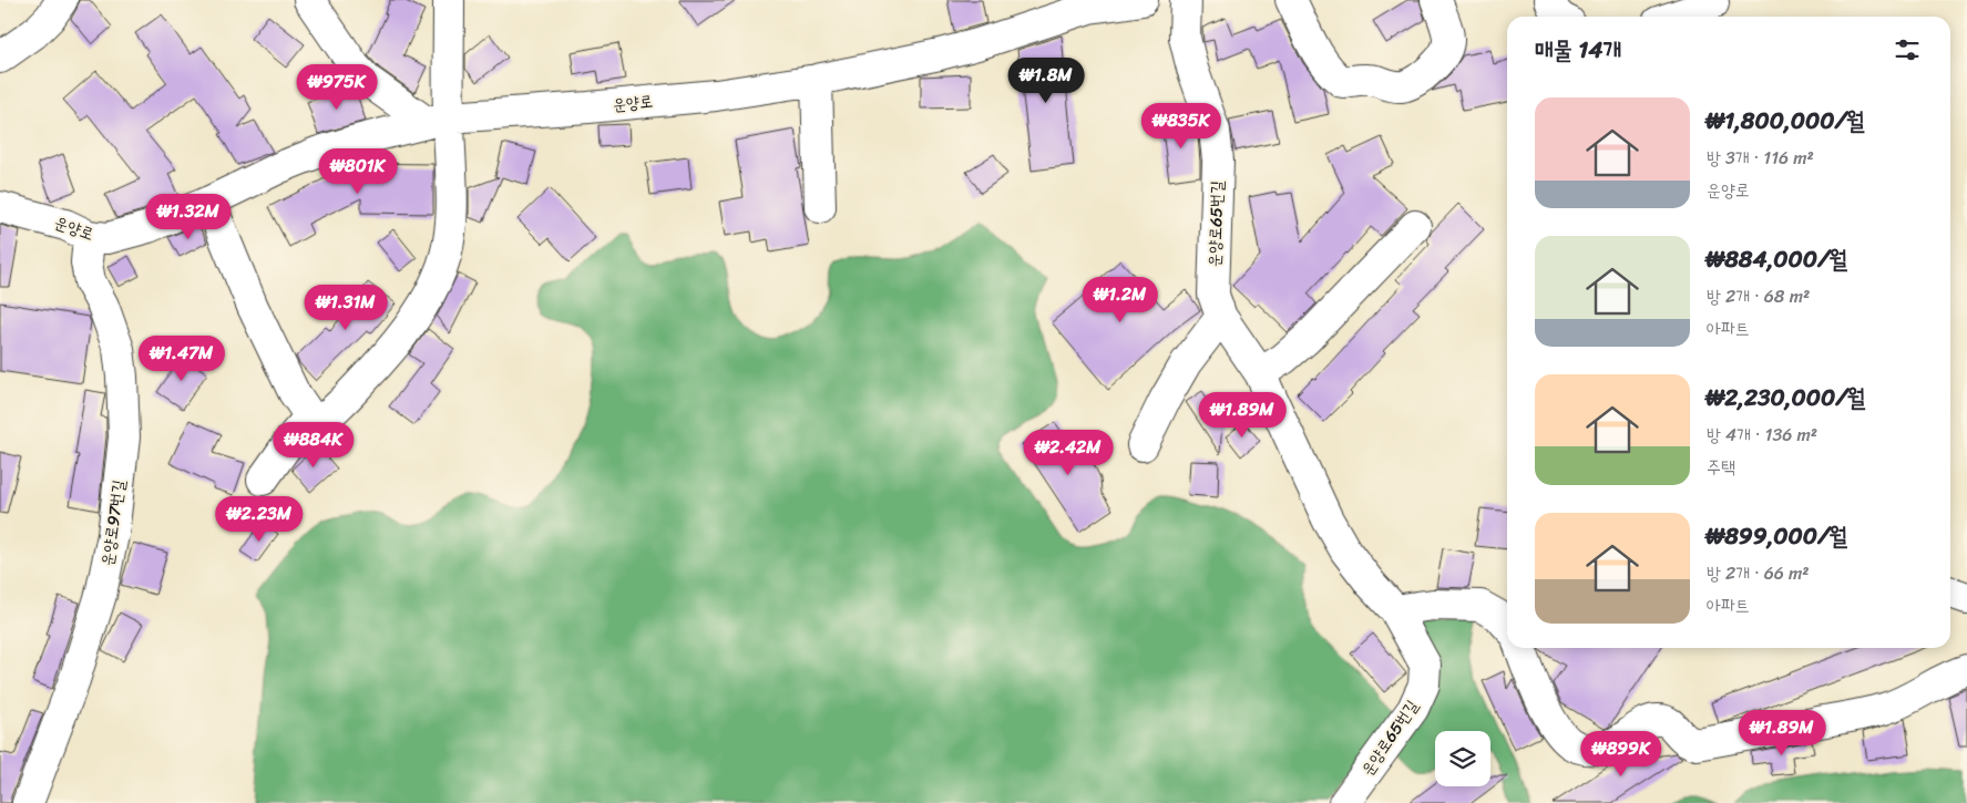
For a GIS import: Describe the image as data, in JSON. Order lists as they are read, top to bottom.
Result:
{
  "streets": {
    "street": ["운양로", "운양로65번길", "운양로97번길"]
  },
  "crossings": [
    ["운양로", "운양로97번길"]
  ],
  "page": {
    "heading": "매물 14개",
    "price": [
      "₩1.8M",
      "₩975K",
      "₩835K",
      "₩801K",
      "₩1.32M",
      "₩1.2M",
      "₩1.31M",
      "₩1.47M",
      "₩1.89M",
      "₩884K",
      "₩2.42M",
      "₩2.23M",
      "₩1.89M",
      "₩899K"
    ],
    "list": [
      {
        "name": "₩1,800,000/월",
        "note": "방 3개 · 116 m² · 운양로"
      },
      {
        "name": "₩884,000/월",
        "note": "방 2개 · 68 m² · 아파트"
      },
      {
        "name": "₩2,230,000/월",
        "note": "방 4개 · 136 m² · 주택"
      },
      {
        "name": "₩899,000/월",
        "note": "방 2개 · 66 m² · 아파트"
      }
    ]
  }
}
